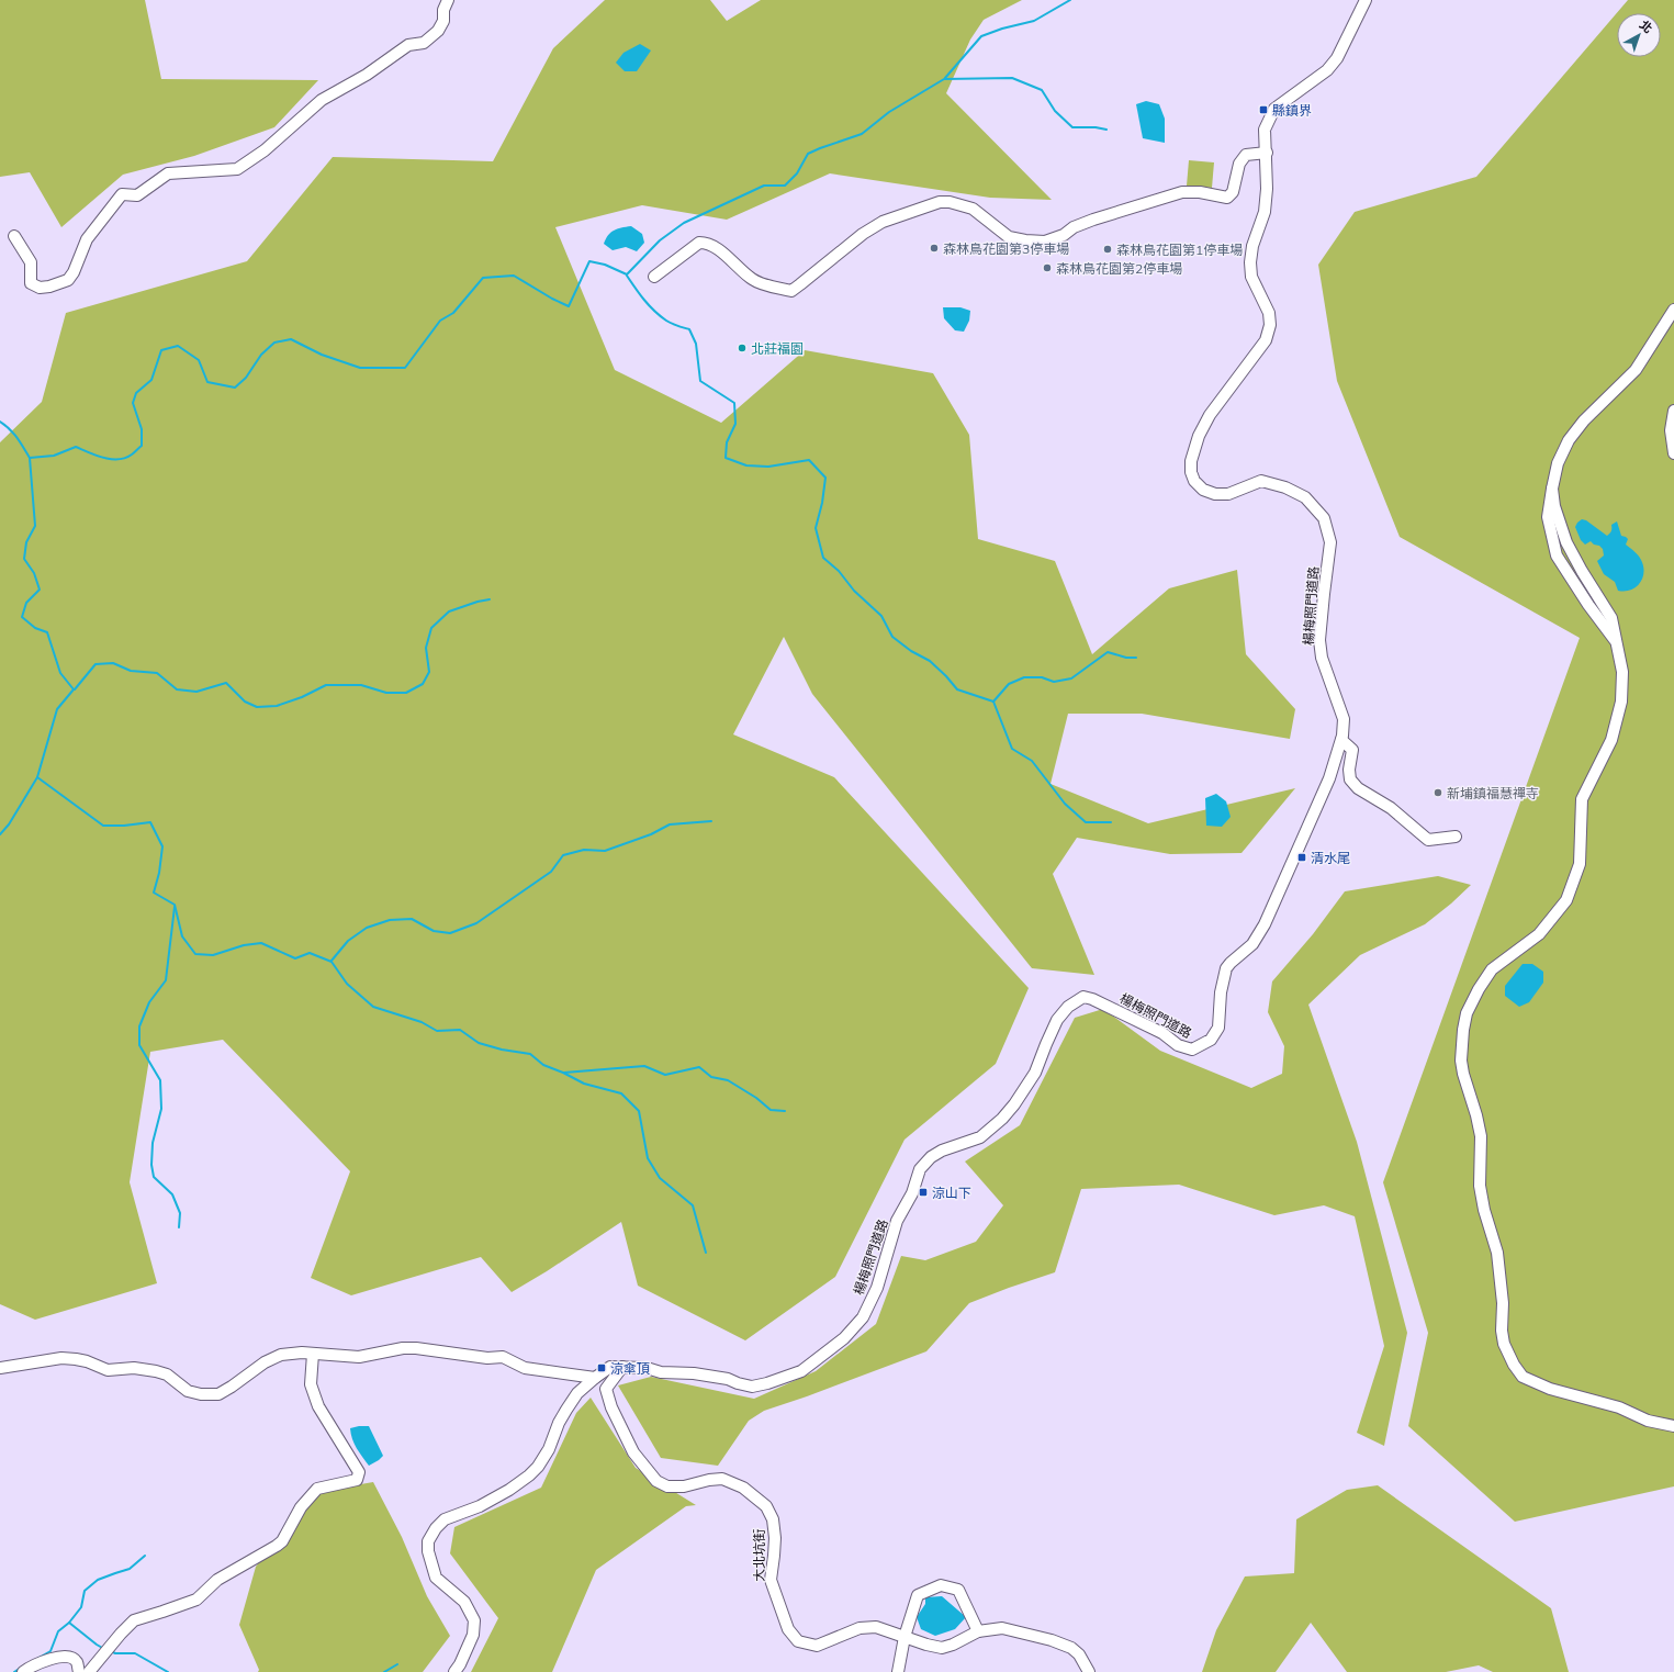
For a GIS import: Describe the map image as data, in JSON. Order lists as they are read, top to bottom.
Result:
{
  "streets": {
    "street": ["楊梅照門道路", "大北坑街"]
  },
  "crossings": [
    ["楊梅照門道路", "大北坑街"]
  ],
  "places": {
    "transit": [
      "縣鎮界",
      "清水尾",
      "涼山下",
      "涼傘頂"
    ],
    "other": [
      "森林鳥花園第3停車場",
      "森林鳥花園第1停車場",
      "森林鳥花園第2停車場",
      "北莊福園",
      "新埔鎮福慧禪寺"
    ]
  },
  "north": "top right"
}
